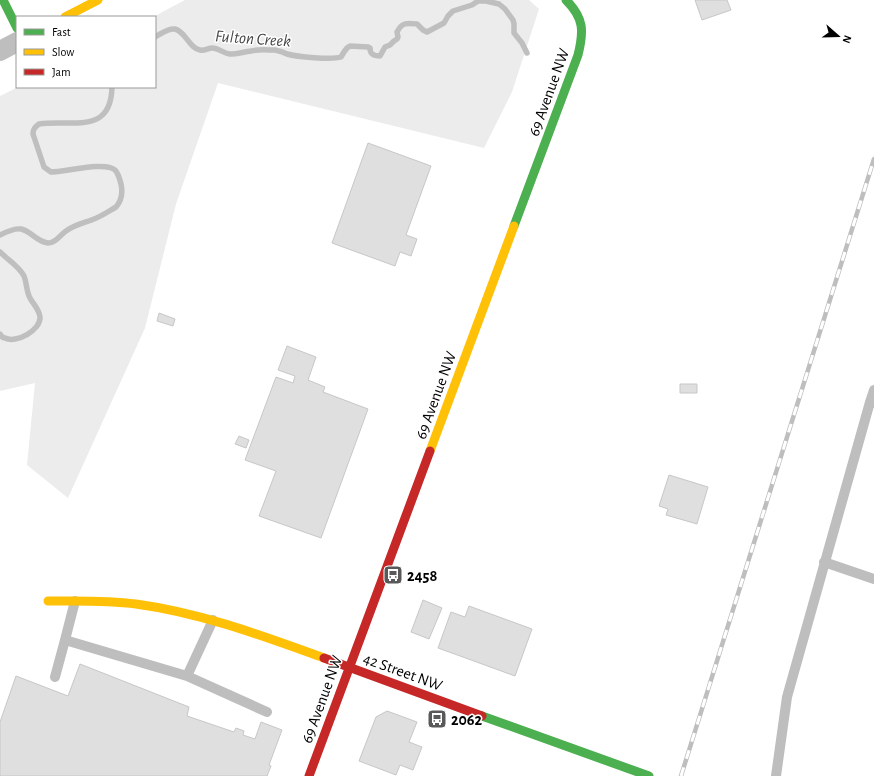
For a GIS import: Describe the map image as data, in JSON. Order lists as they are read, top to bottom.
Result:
{
  "streets": {
    "street": ["69 Avenue NW", "42 Street NW"]
  },
  "crossings": [
    ["69 Avenue NW", "42 Street NW"]
  ],
  "water": ["Fulton Creek"],
  "places": {
    "bus stop": ["2458", "2062"]
  },
  "legend": ["Fast", "Slow", "Jam"],
  "north": "right"
}
